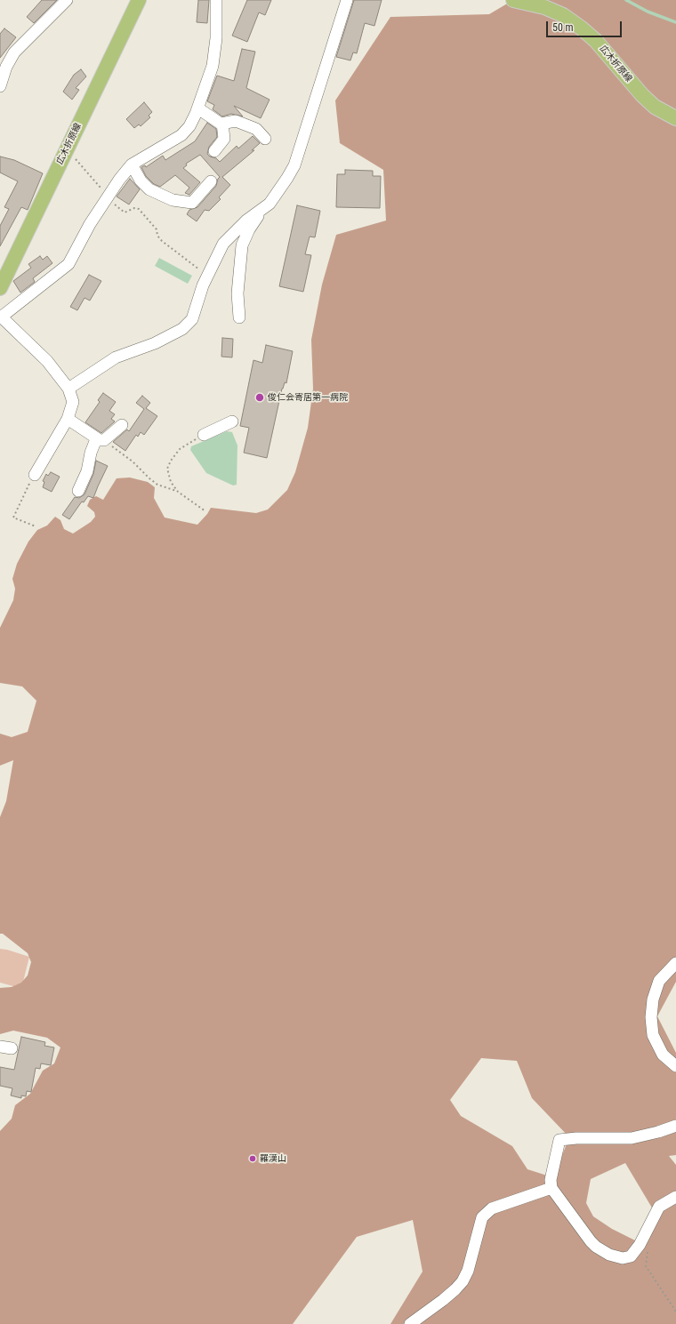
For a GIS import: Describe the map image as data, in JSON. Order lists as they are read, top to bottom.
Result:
{
  "streets": {
    "main road": ["広木折原線"]
  },
  "places": ["俊仁会寄居第一病院", "羅漢山"],
  "scale_bar": "50 m"
}
